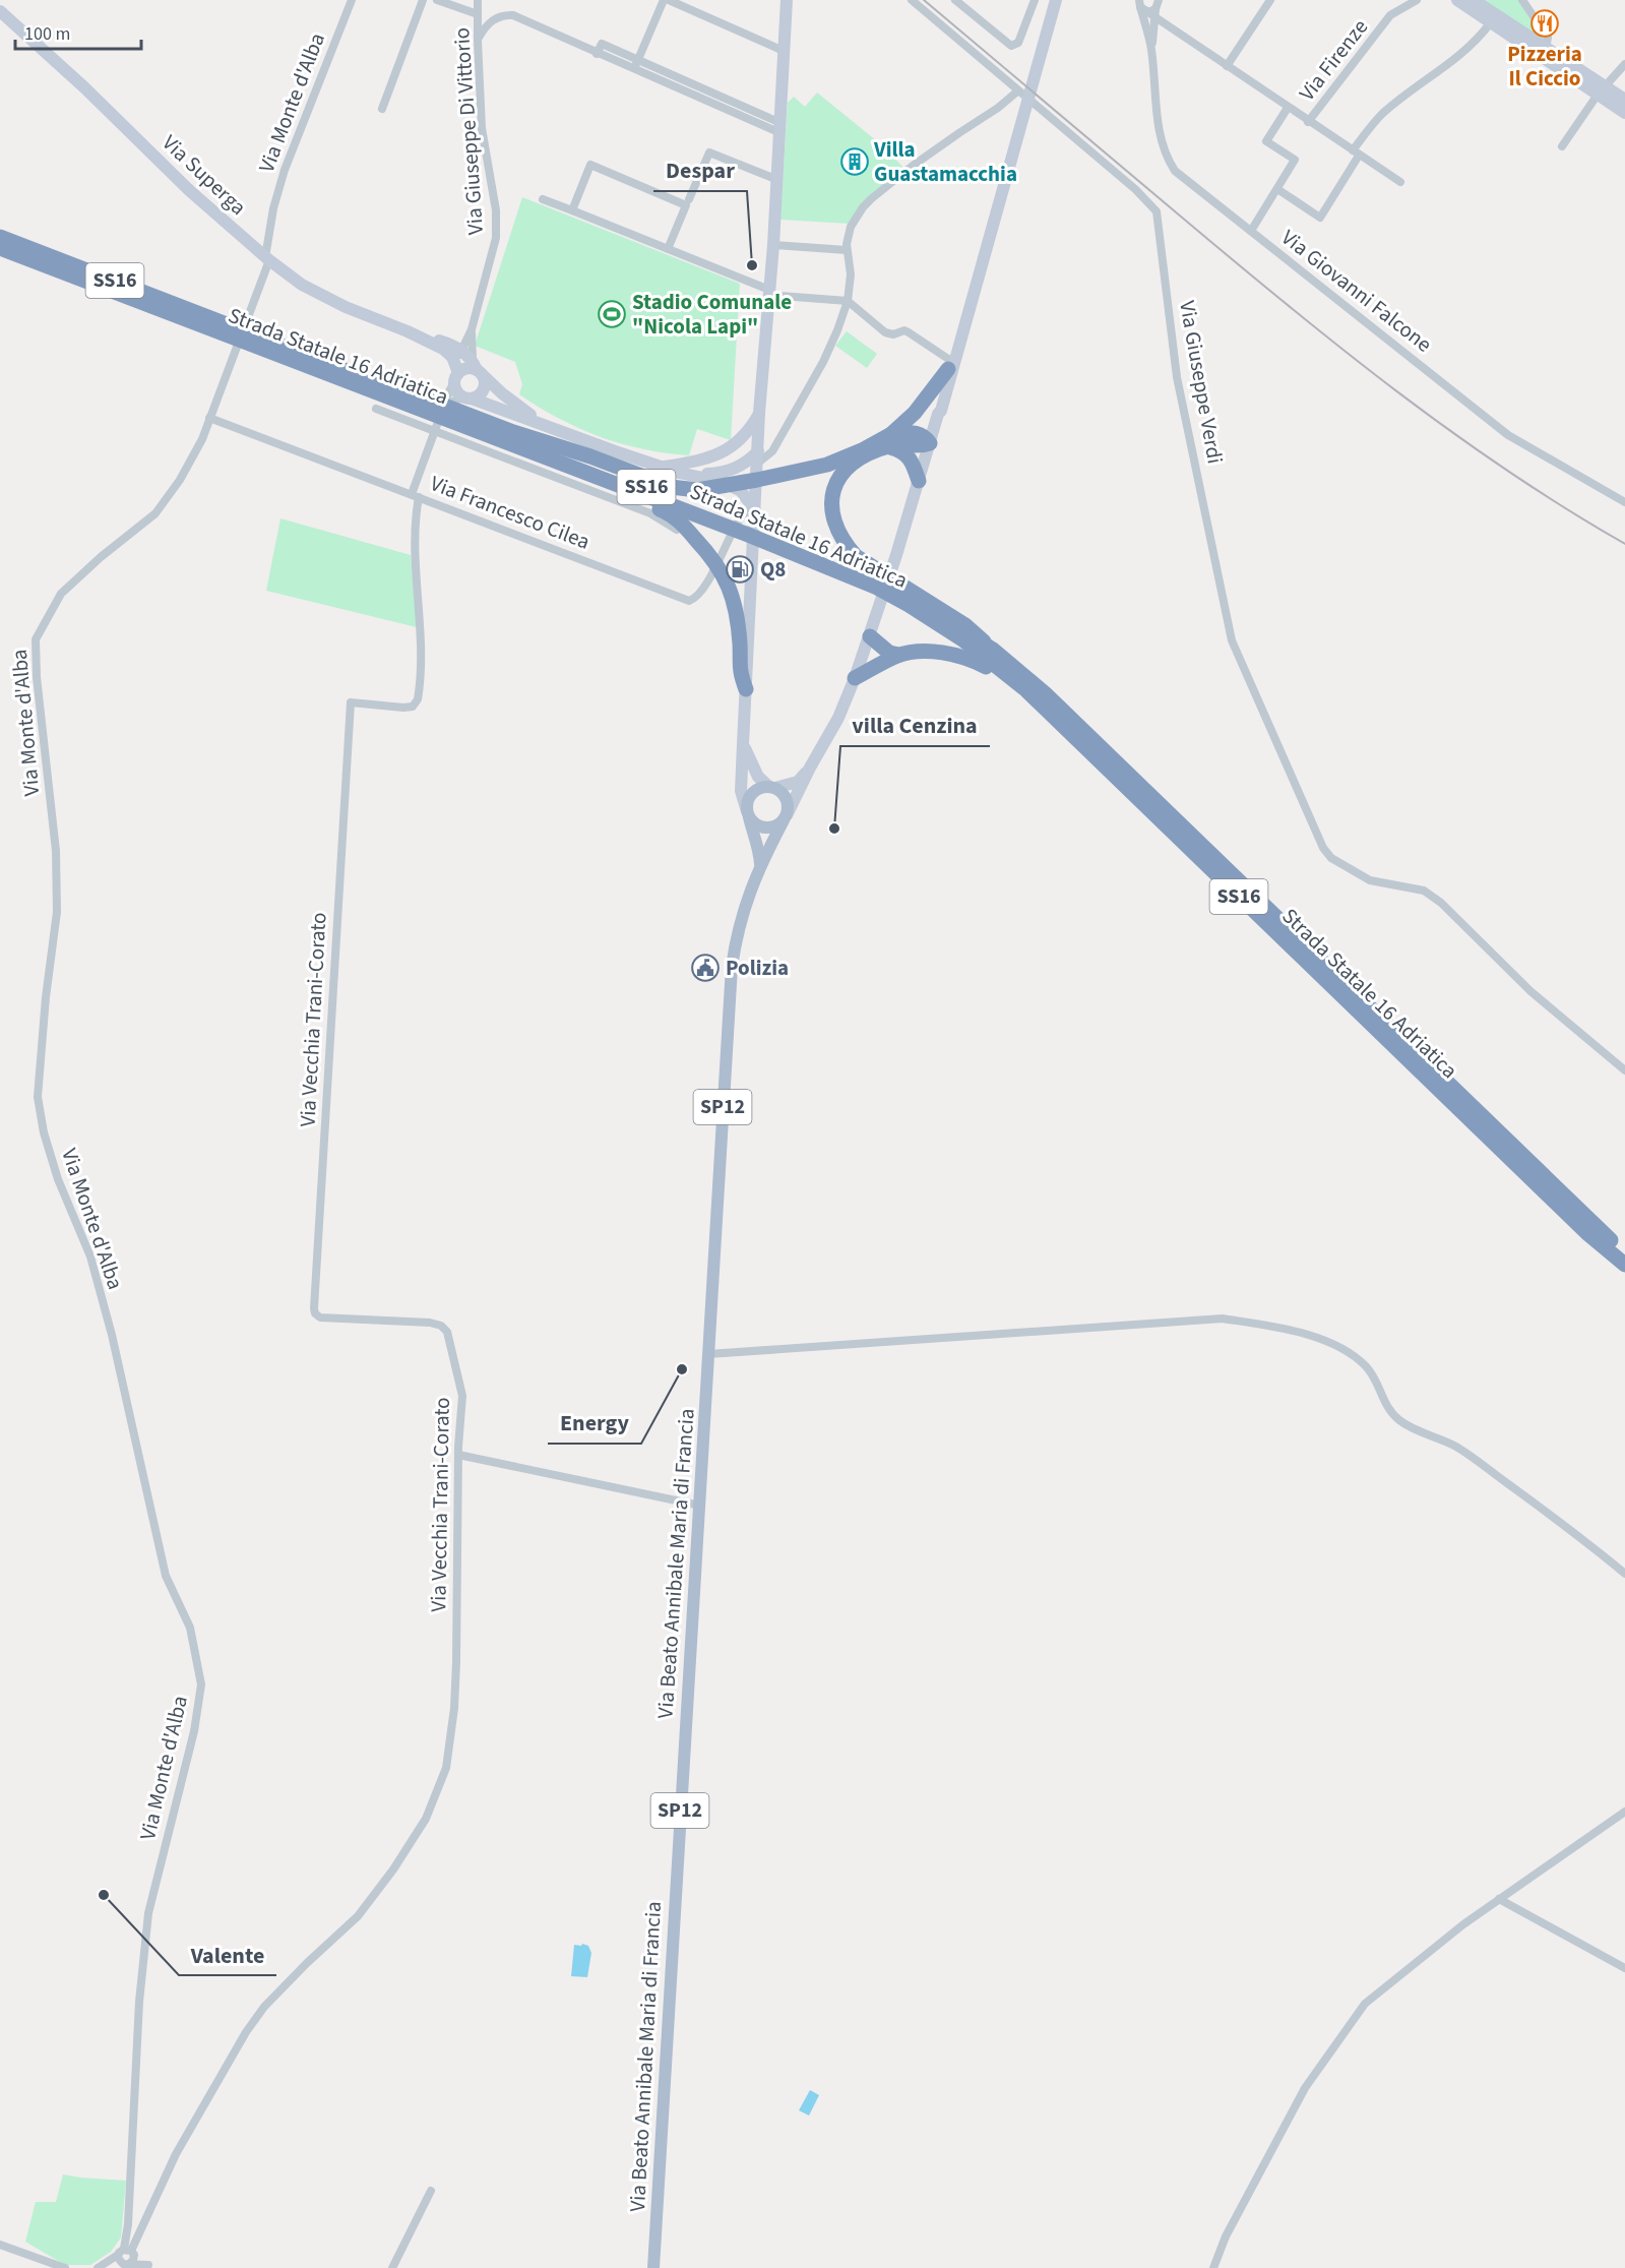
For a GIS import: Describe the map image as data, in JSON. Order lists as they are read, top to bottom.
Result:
{
  "streets": {
    "highway": ["SS16", "Strada Statale 16 Adriatica"],
    "main road": ["SP12", "Via Beato Annibale Maria di Francia"],
    "street": [
      "Via Firenze",
      "Via Monte d'Alba",
      "Via Giuseppe Di Vittorio",
      "Via Superga",
      "Via Giovanni Falcone",
      "Via Giuseppe Verdi",
      "Via Francesco Cilea",
      "Via Vecchia Trani-Corato"
    ]
  },
  "crossings": [
    ["Via Monte d'Alba", "Via Superga"],
    ["Via Monte d'Alba", "Via Francesco Cilea"],
    ["Via Monte d'Alba", "Via Vecchia Trani-Corato"],
    ["Via Giuseppe Di Vittorio", "Via Superga"],
    ["Via Superga", "Via Francesco Cilea"],
    ["SS16", "Strada Statale 16 Adriatica"],
    ["Via Francesco Cilea", "Via Vecchia Trani-Corato"]
  ],
  "places": {
    "restaurant": ["Pizzeria Il Ciccio"],
    "building": ["Villa Guastamacchia"],
    "other": [
      "Despar",
      "villa Cenzina",
      "Energy",
      "Valente"
    ],
    "sports": ["Stadio Comunale \"Nicola Lapi\""],
    "fuel station": ["Q8"],
    "public building": ["Polizia"]
  },
  "scale_bar": "100 m"
}
